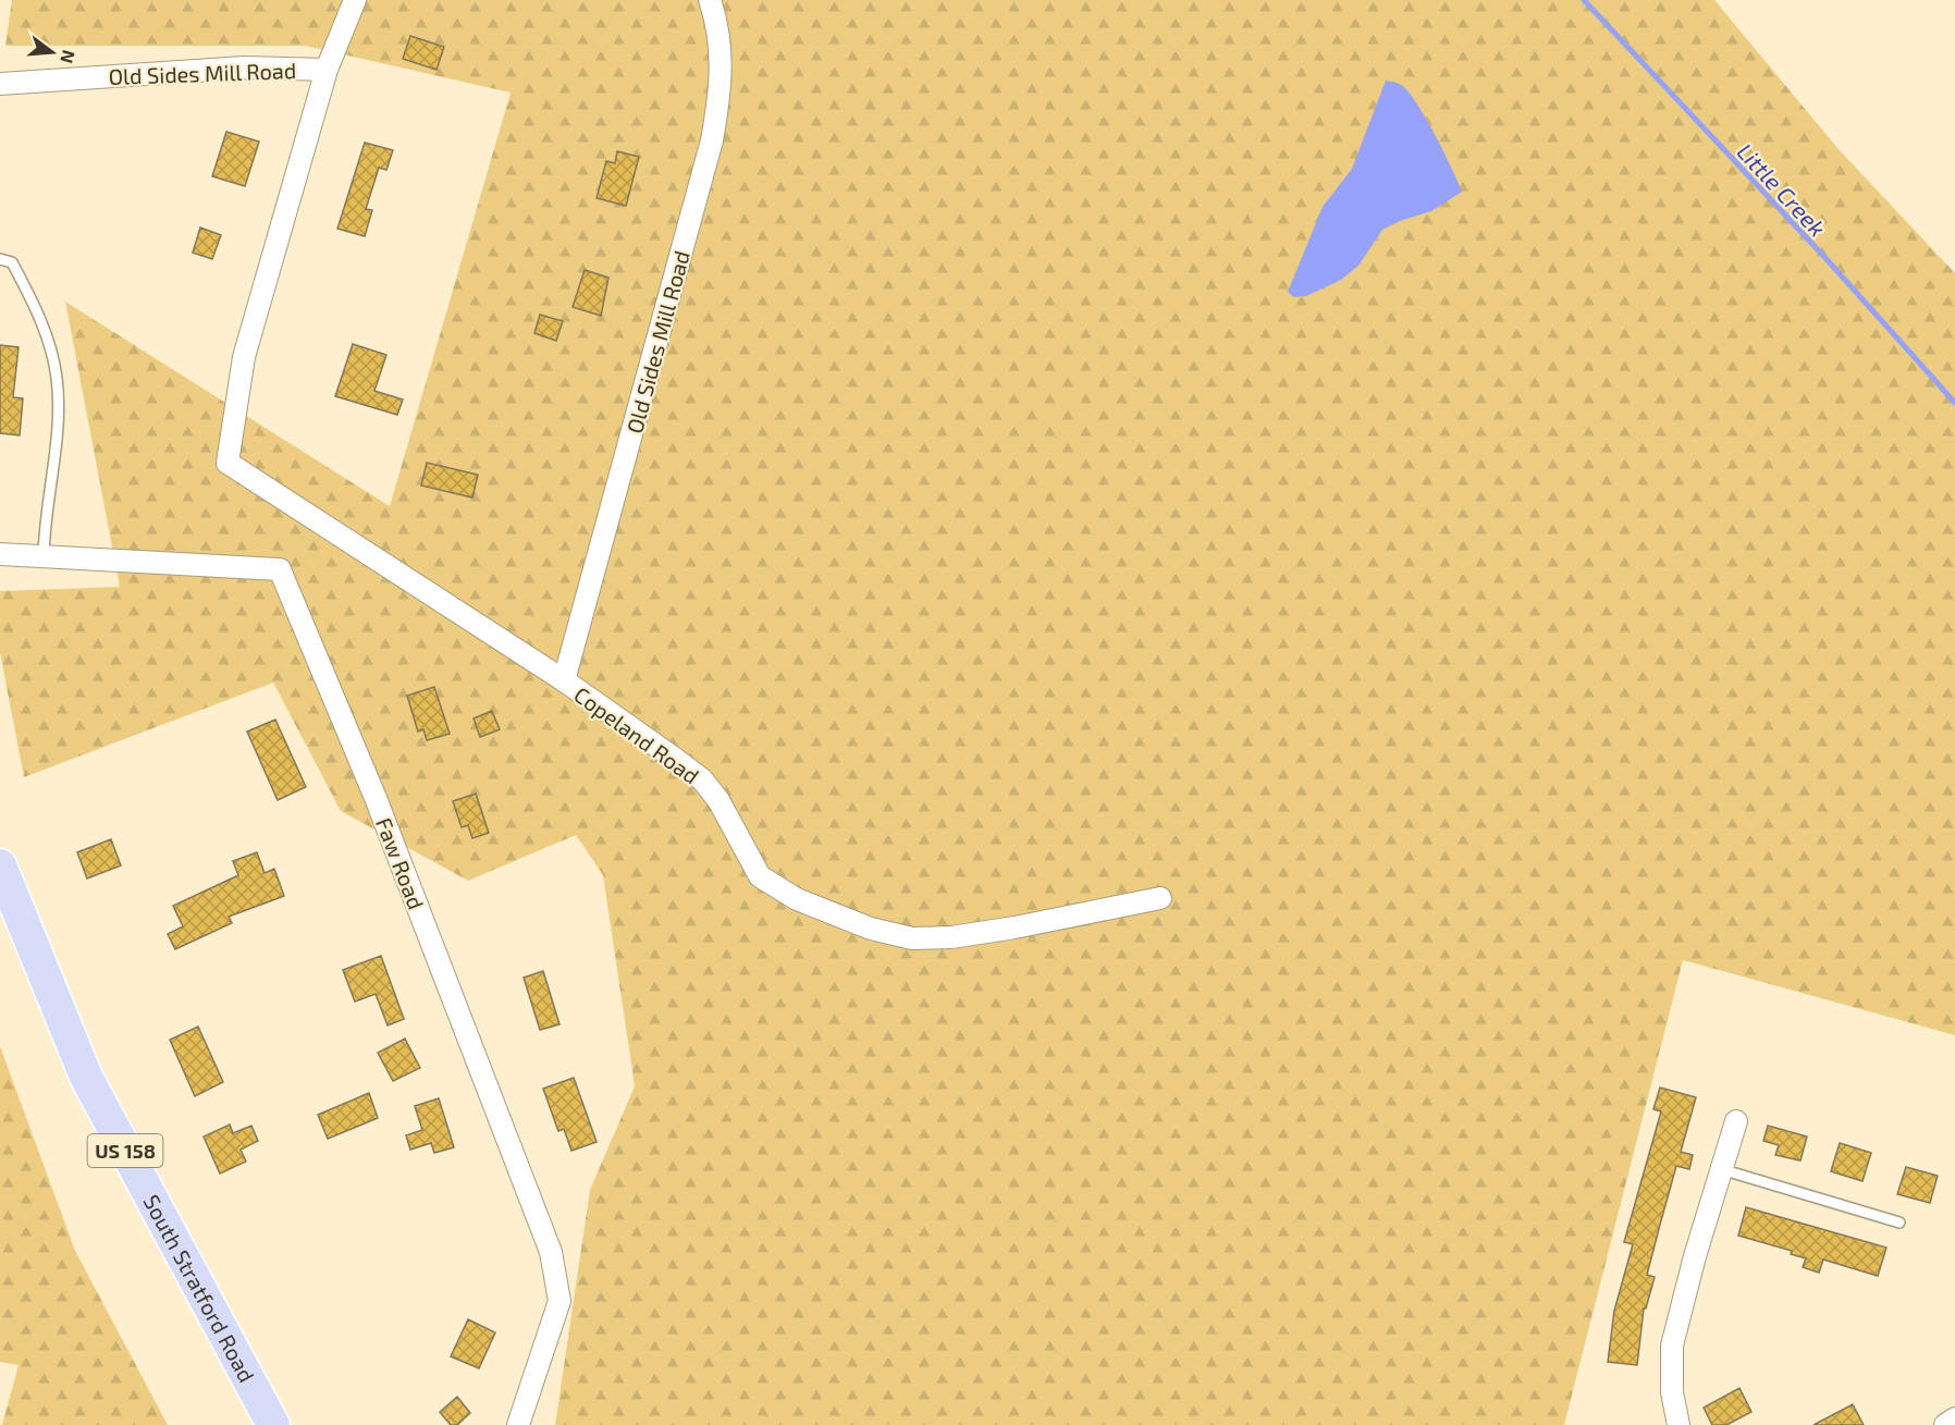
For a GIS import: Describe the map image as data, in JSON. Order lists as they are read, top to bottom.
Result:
{
  "streets": {
    "main road": ["US 158", "South Stratford Road"],
    "street": ["Old Sides Mill Road", "Copeland Road", "Faw Road"]
  },
  "crossings": [
    ["Old Sides Mill Road", "Copeland Road"]
  ],
  "water": ["Little Creek"],
  "north": "right"
}
